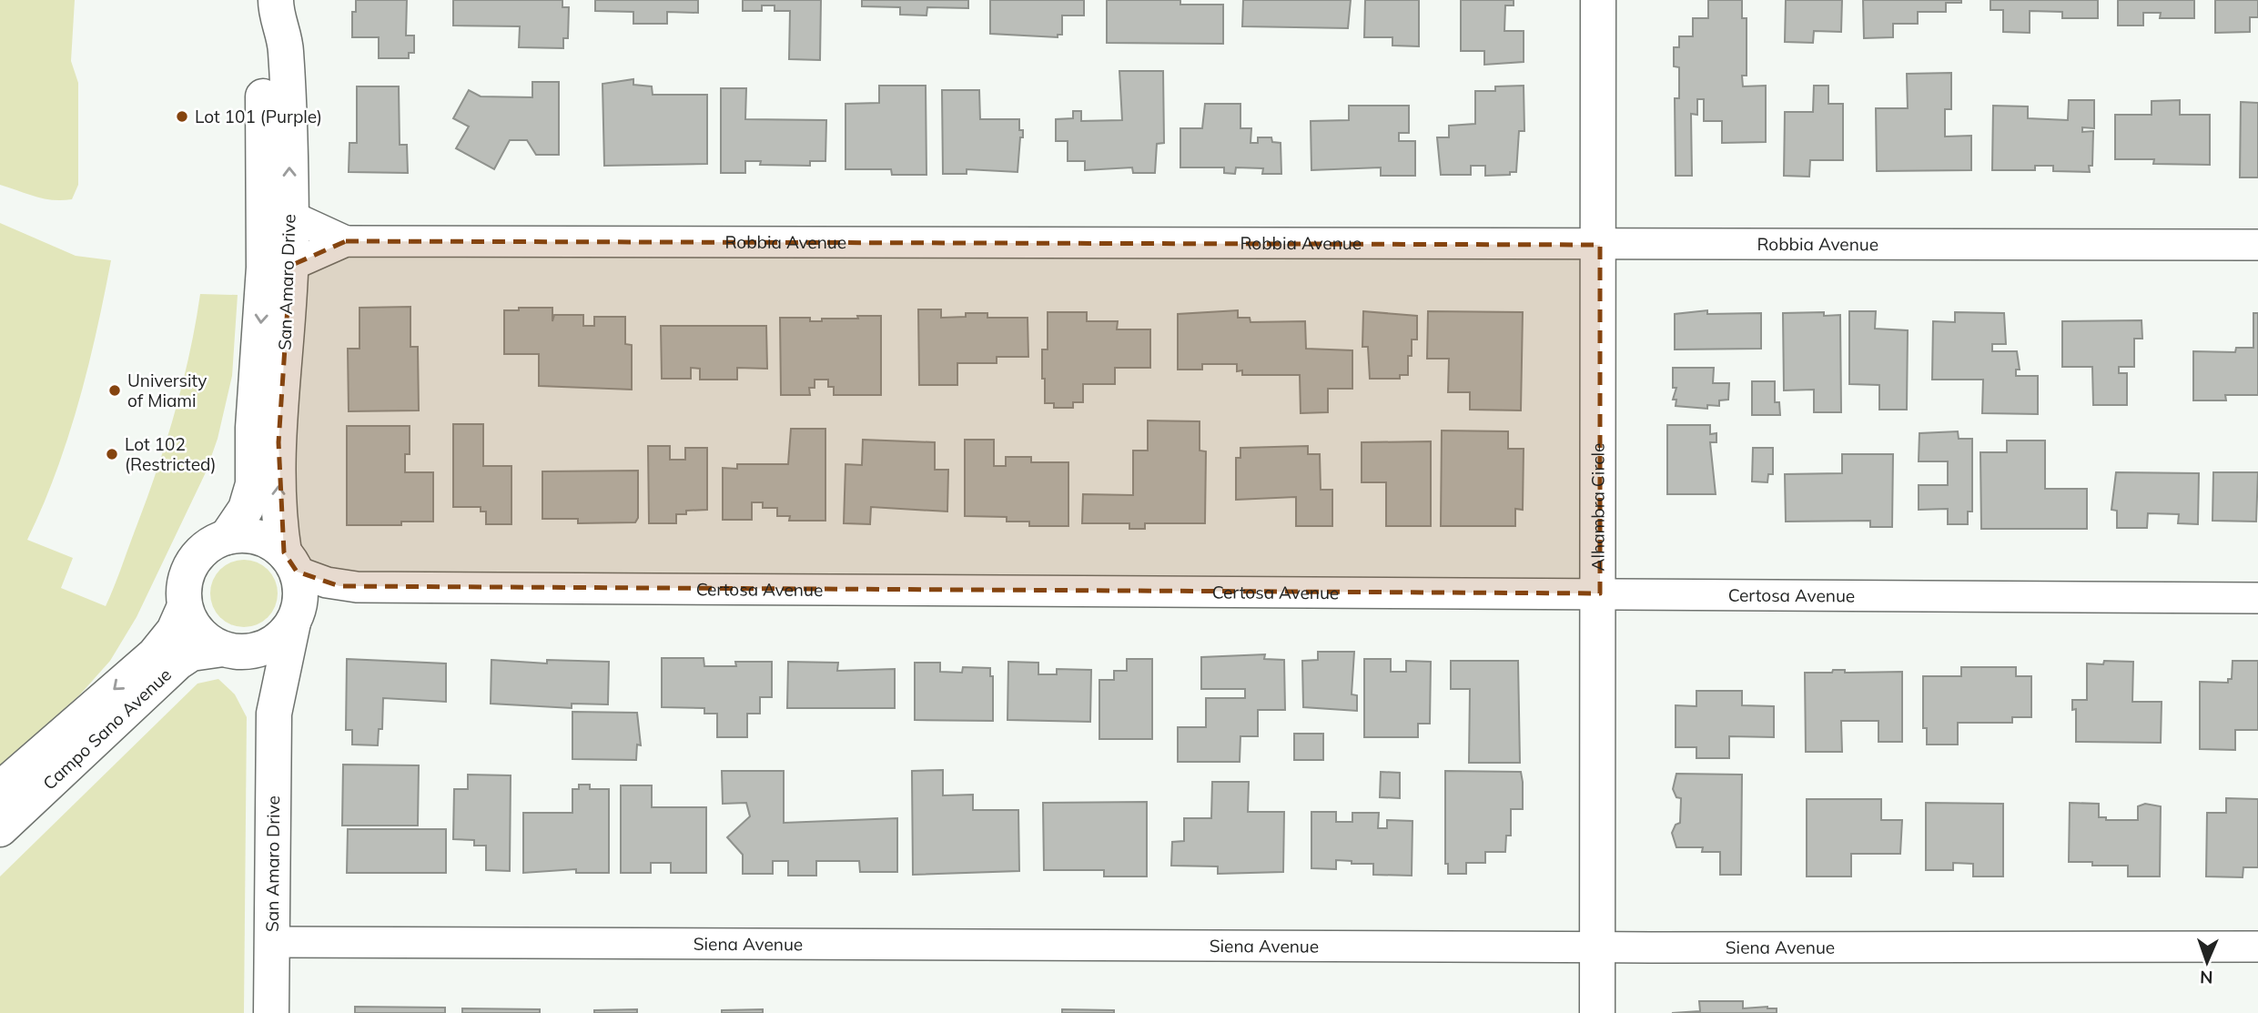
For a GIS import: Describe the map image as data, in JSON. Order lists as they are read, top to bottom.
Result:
{
  "streets": {
    "street": [
      "Robbia Avenue",
      "San Amaro Drive",
      "Alhambra Circle",
      "Certosa Avenue",
      "Campo Sano Avenue",
      "Siena Avenue"
    ]
  },
  "crossings": [
    ["Robbia Avenue", "San Amaro Drive"],
    ["Robbia Avenue", "Alhambra Circle"],
    ["San Amaro Drive", "Certosa Avenue"],
    ["San Amaro Drive", "Campo Sano Avenue"],
    ["San Amaro Drive", "Siena Avenue"],
    ["Alhambra Circle", "Certosa Avenue"],
    ["Alhambra Circle", "Siena Avenue"],
    ["Certosa Avenue", "Campo Sano Avenue"]
  ],
  "places": ["Lot 101 (Purple)", "University of Miami", "Lot 102 (Restricted)"],
  "north": "bottom"
}
